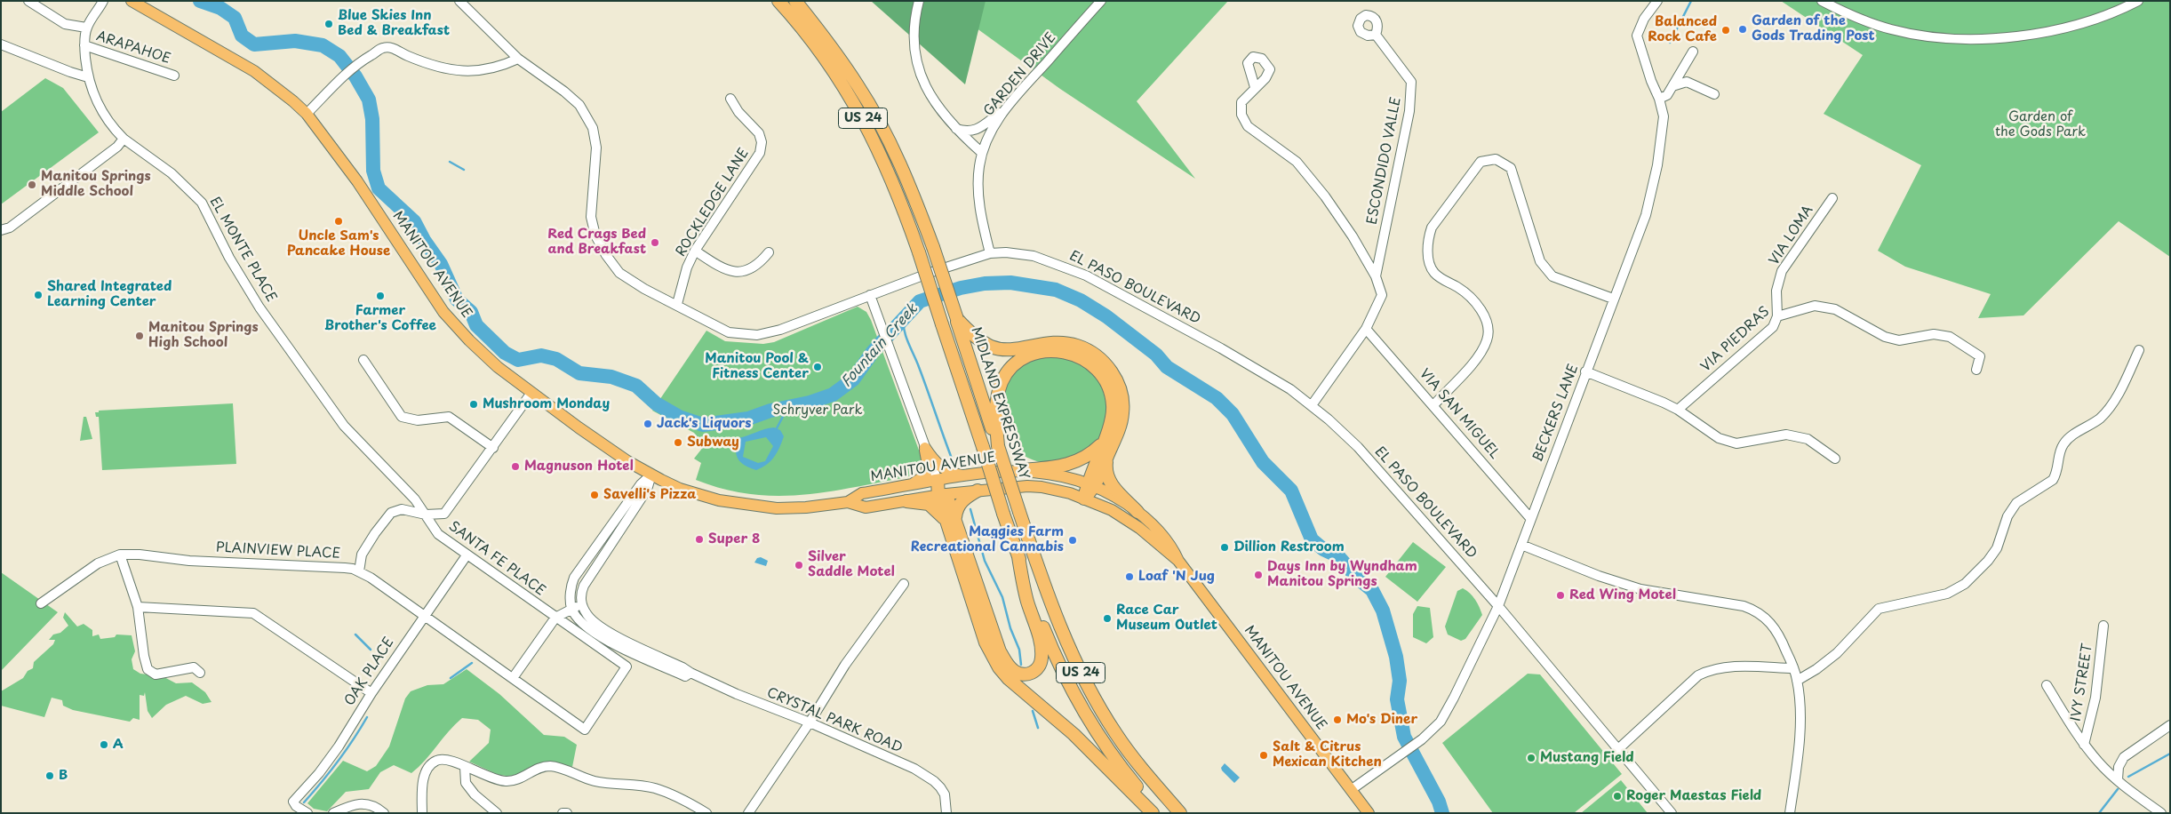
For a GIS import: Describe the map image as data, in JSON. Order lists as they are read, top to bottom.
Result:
{
  "streets": {
    "highway": ["US 24", "MIDLAND EXPRESSWAY"],
    "main road": ["MANITOU AVENUE"],
    "street": [
      "ARAPAHOE",
      "GARDEN DRIVE",
      "ESCONDIDO VALLE",
      "ROCKLEDGE LANE",
      "VIA LOMA",
      "EL MONTE PLACE",
      "EL PASO BOULEVARD",
      "VIA PIEDRAS",
      "BECKERS LANE",
      "VIA SAN MIGUEL",
      "PLAINVIEW PLACE",
      "SANTA FE PLACE",
      "OAK PLACE",
      "IVY STREET",
      "CRYSTAL PARK ROAD"
    ]
  },
  "crossings": [
    ["ARAPAHOE", "EL MONTE PLACE"],
    ["GARDEN DRIVE", "EL PASO BOULEVARD"],
    ["ROCKLEDGE LANE", "EL PASO BOULEVARD"],
    ["VIA LOMA", "VIA PIEDRAS"],
    ["EL MONTE PLACE", "SANTA FE PLACE"],
    ["MANITOU AVENUE", "BECKERS LANE"],
    ["EL PASO BOULEVARD", "BECKERS LANE"],
    ["BECKERS LANE", "VIA SAN MIGUEL"],
    ["PLAINVIEW PLACE", "SANTA FE PLACE"],
    ["PLAINVIEW PLACE", "OAK PLACE"],
    ["SANTA FE PLACE", "OAK PLACE"]
  ],
  "water": ["Fountain Creek"],
  "parks": ["Garden of the Gods Park", "Schryver Park"],
  "places": [
    "Blue Skies Inn Bed & Breakfast",
    "Garden of the Gods Trading Post",
    "Balanced Rock Cafe",
    "Manitou Springs Middle School",
    "Uncle Sam's Pancake House",
    "Red Crags Bed and Breakfast",
    "Shared Integrated Learning Center",
    "Farmer Brother's Coffee",
    "Manitou Springs High School",
    "Manitou Pool & Fitness Center",
    "Mushroom Monday",
    "Jack's Liquors",
    "Subway",
    "Magnuson Hotel",
    "Savelli's Pizza",
    "Super 8",
    "Maggies Farm Recreational Cannabis",
    "Dillion Restroom",
    "Silver Saddle Motel",
    "Days Inn by Wyndham Manitou Springs",
    "Loaf 'N Jug",
    "Red Wing Motel",
    "Race Car Museum Outlet",
    "Mo's Diner",
    "A",
    "Salt & Citrus Mexican Kitchen",
    "Mustang Field",
    "B",
    "Roger Maestas Field"
  ]
}
